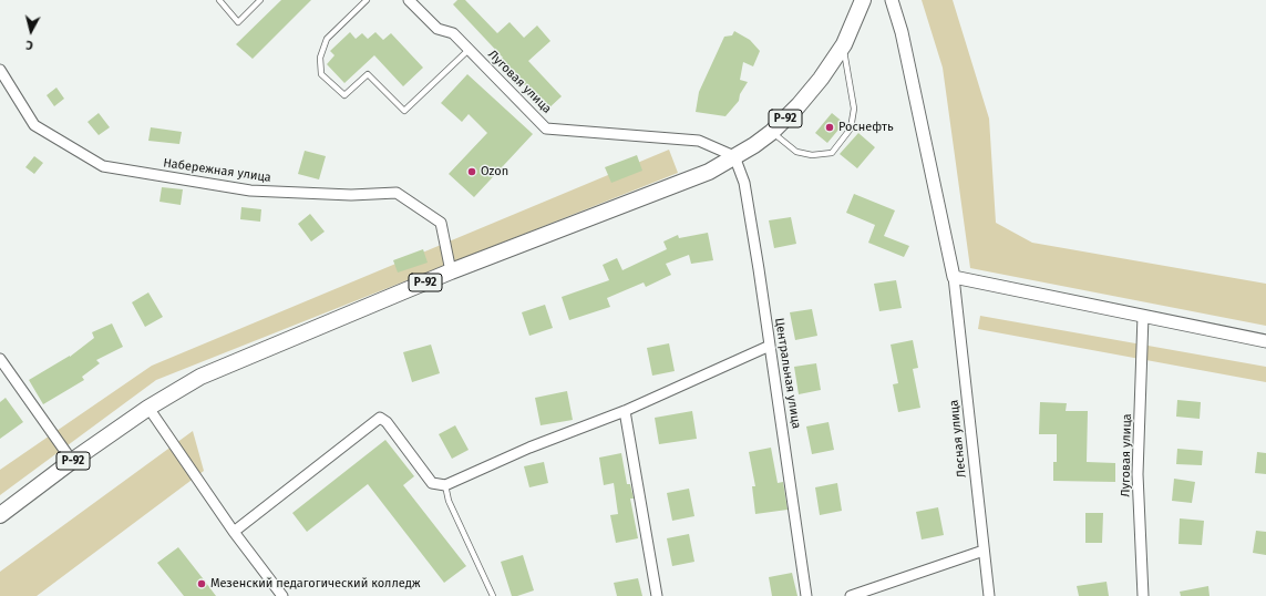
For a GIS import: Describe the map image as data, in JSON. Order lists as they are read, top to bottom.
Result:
{
  "streets": {
    "main road": ["Р-92"],
    "street": [
      "Луговая улица",
      "Набережная улица",
      "Центральная улица",
      "Лесная улица"
    ]
  },
  "crossings": [
    ["Луговая улица", "Р-92"],
    ["Луговая улица", "Центральная улица"],
    ["Р-92", "Набережная улица"],
    ["Р-92", "Центральная улица"]
  ],
  "places": ["Роснефть", "Ozon", "Мезенский педагогический колледж"],
  "north": "bottom"
}
